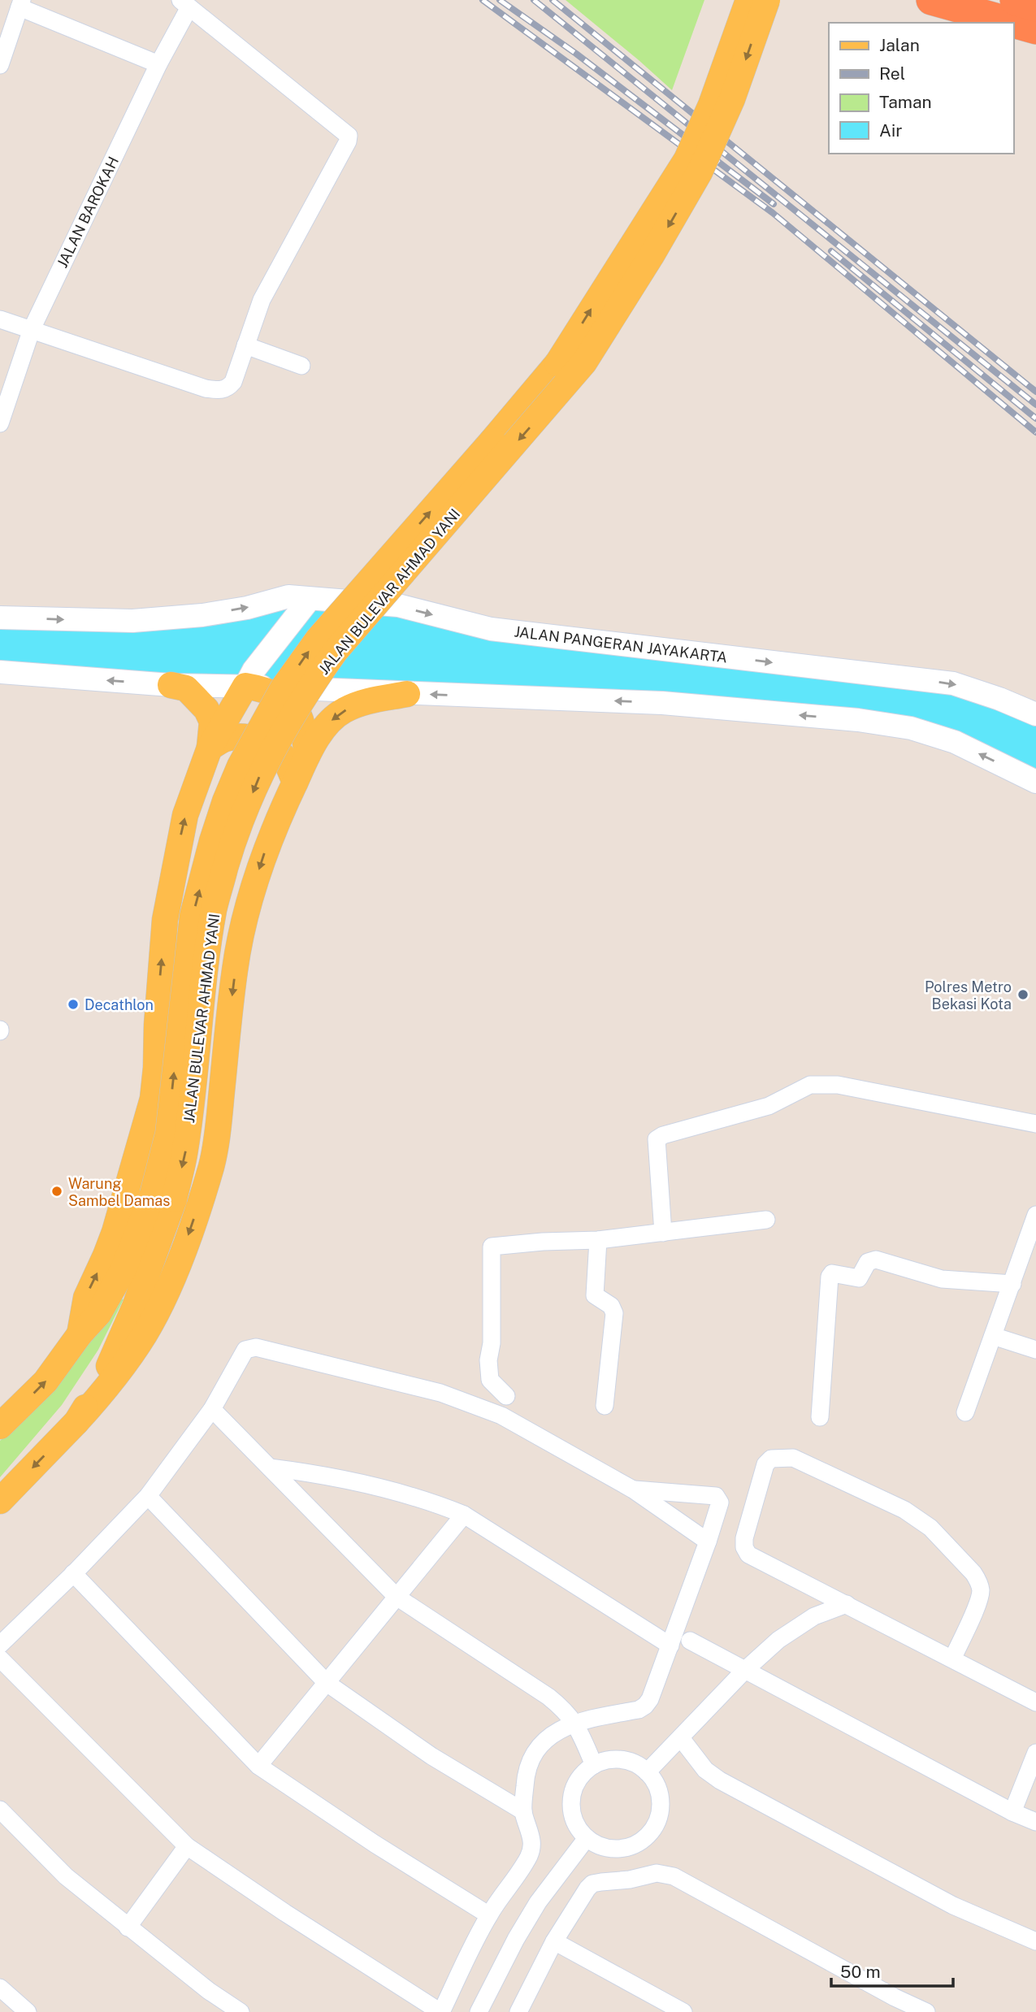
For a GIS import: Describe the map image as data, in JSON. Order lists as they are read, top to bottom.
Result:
{
  "streets": {
    "main road": ["JALAN BULEVAR AHMAD YANI"],
    "street": ["JALAN BAROKAH", "JALAN PANGERAN JAYAKARTA"]
  },
  "places": ["Polres Metro Bekasi Kota", "Decathlon", "Warung Sambel Damas"],
  "legend": [
    "Jalan",
    "Rel",
    "Taman",
    "Air"
  ],
  "scale_bar": "50 m"
}
